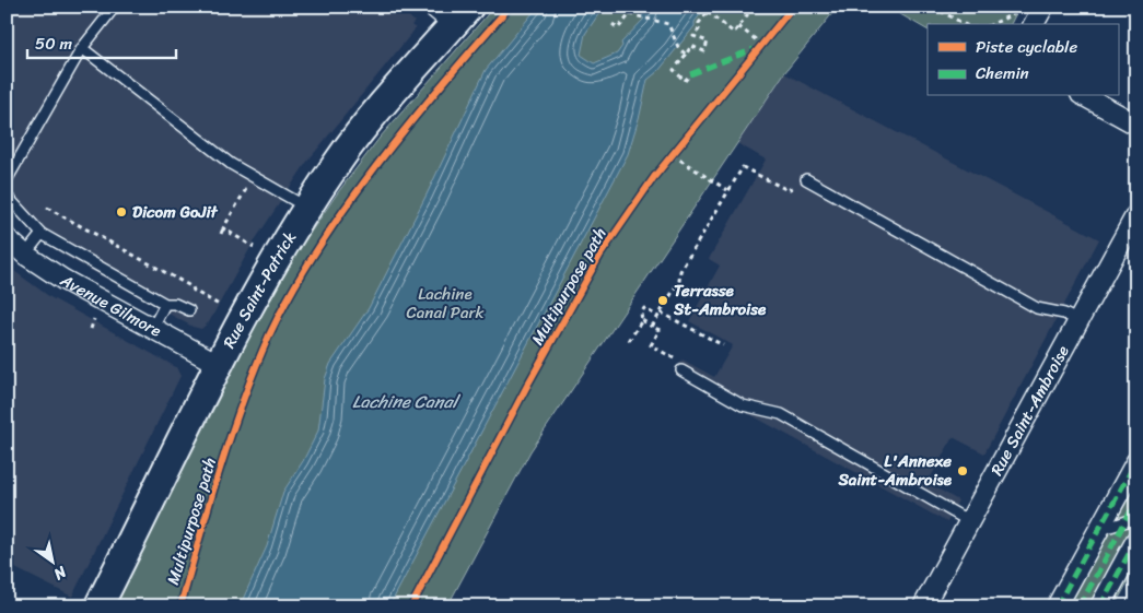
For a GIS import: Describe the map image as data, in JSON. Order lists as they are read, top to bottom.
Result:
{
  "streets": {
    "main road": ["Rue Saint-Patrick"],
    "street": ["Avenue Gilmore", "Rue Saint-Ambroise"],
    "cycle path": ["Multipurpose path"]
  },
  "crossings": [
    ["Rue Saint-Patrick", "Avenue Gilmore"]
  ],
  "water": ["Lachine Canal"],
  "parks": ["Lachine Canal Park"],
  "places": ["Dicom GoJit", "Terrasse St-Ambroise", "L'Annexe Saint-Ambroise"],
  "legend": ["Piste cyclable", "Chemin"],
  "scale_bar": "50 m",
  "north": "bottom right"
}
